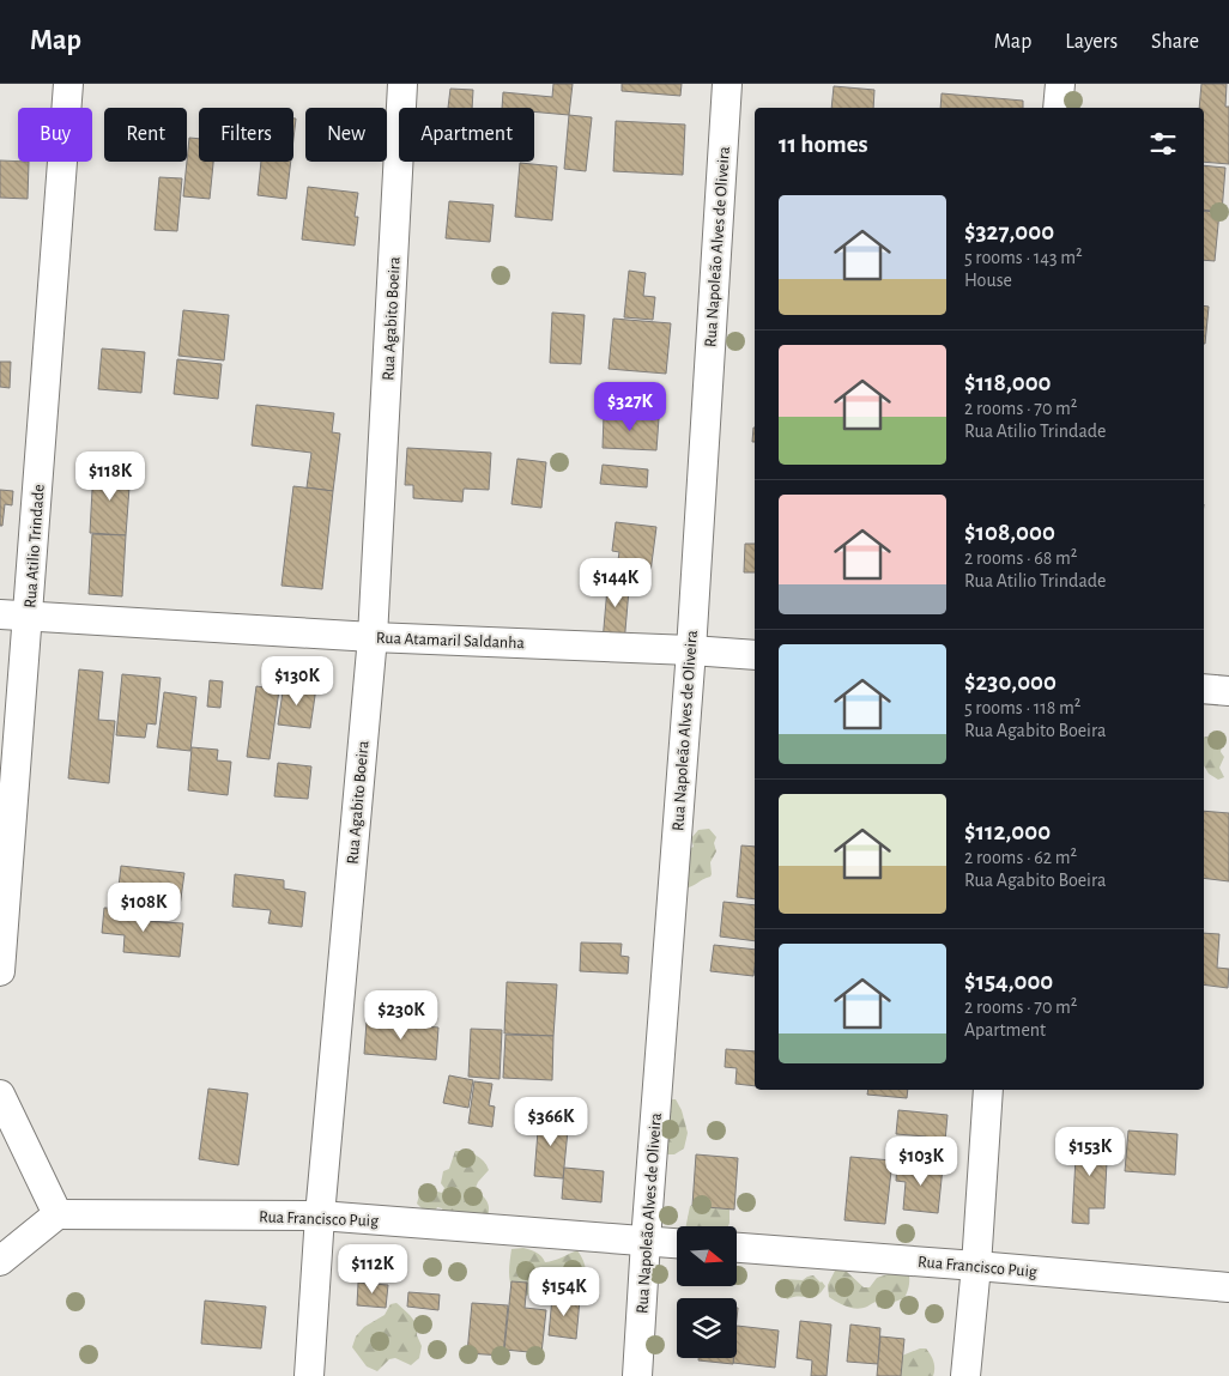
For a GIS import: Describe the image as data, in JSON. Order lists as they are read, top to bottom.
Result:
{
  "streets": {
    "street": [
      "Rua Napoleão Alves de Oliveira",
      "Rua Agabito Boeira",
      "Rua Atilio Trindade",
      "Rua Atamaril Saldanha",
      "Rua Francisco Puig"
    ]
  },
  "crossings": [
    ["Rua Napoleão Alves de Oliveira", "Rua Atamaril Saldanha"],
    ["Rua Napoleão Alves de Oliveira", "Rua Francisco Puig"],
    ["Rua Agabito Boeira", "Rua Atamaril Saldanha"],
    ["Rua Agabito Boeira", "Rua Francisco Puig"],
    ["Rua Atilio Trindade", "Rua Atamaril Saldanha"]
  ],
  "north": "right",
  "page": {
    "header": "Map",
    "nav": ["Map", "Layers", "Share"],
    "chip": [
      "Buy",
      "Rent",
      "Filters",
      "New",
      "Apartment"
    ],
    "heading": "11 homes",
    "list": [
      {
        "name": "$327,000",
        "note": "5 rooms · 143 m² · House"
      },
      {
        "name": "$118,000",
        "note": "2 rooms · 70 m² · Rua Atilio Trindade"
      },
      {
        "name": "$108,000",
        "note": "2 rooms · 68 m² · Rua Atilio Trindade"
      },
      {
        "name": "$230,000",
        "note": "5 rooms · 118 m² · Rua Agabito Boeira"
      },
      {
        "name": "$112,000",
        "note": "2 rooms · 62 m² · Rua Agabito Boeira"
      },
      {
        "name": "$154,000",
        "note": "2 rooms · 70 m² · Apartment"
      }
    ],
    "price": [
      "$327K",
      "$118K",
      "$144K",
      "$130K",
      "$108K",
      "$230K",
      "$366K",
      "$153K",
      "$103K",
      "$112K",
      "$154K"
    ]
  }
}
